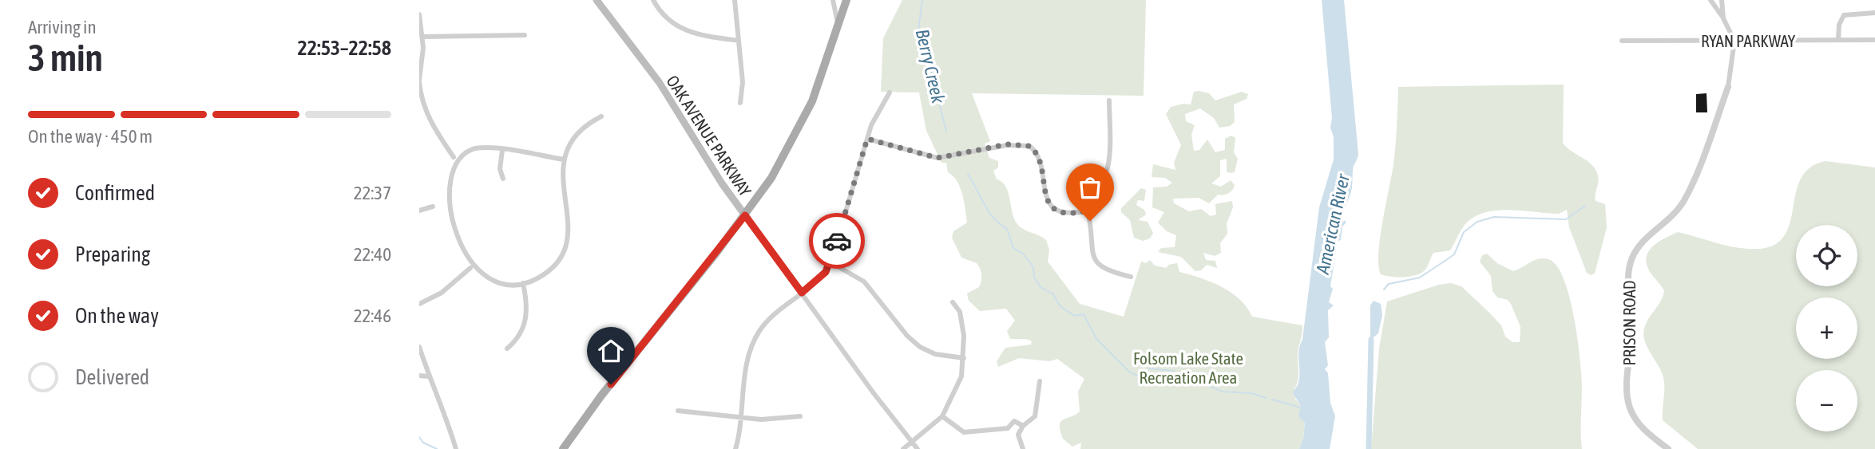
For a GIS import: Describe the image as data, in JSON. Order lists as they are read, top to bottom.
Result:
{
  "streets": {
    "main road": ["OAK AVENUE PARKWAY"],
    "street": ["RYAN PARKWAY", "PRISON ROAD"]
  },
  "crossings": [
    ["RYAN PARKWAY", "PRISON ROAD"]
  ],
  "water": ["Berry Creek", "American River"],
  "parks": ["Folsom Lake State Recreation Area"],
  "page": {
    "heading": ["3 min", "Arriving in", "22:53–22:58"],
    "bar": "On the way · 450 m",
    "list": [
      ["Confirmed", "22:37"],
      ["Preparing", "22:40"],
      ["On the way", "22:46"],
      "Delivered"
    ],
    "map_buttons": ["+", "−"]
  }
}
